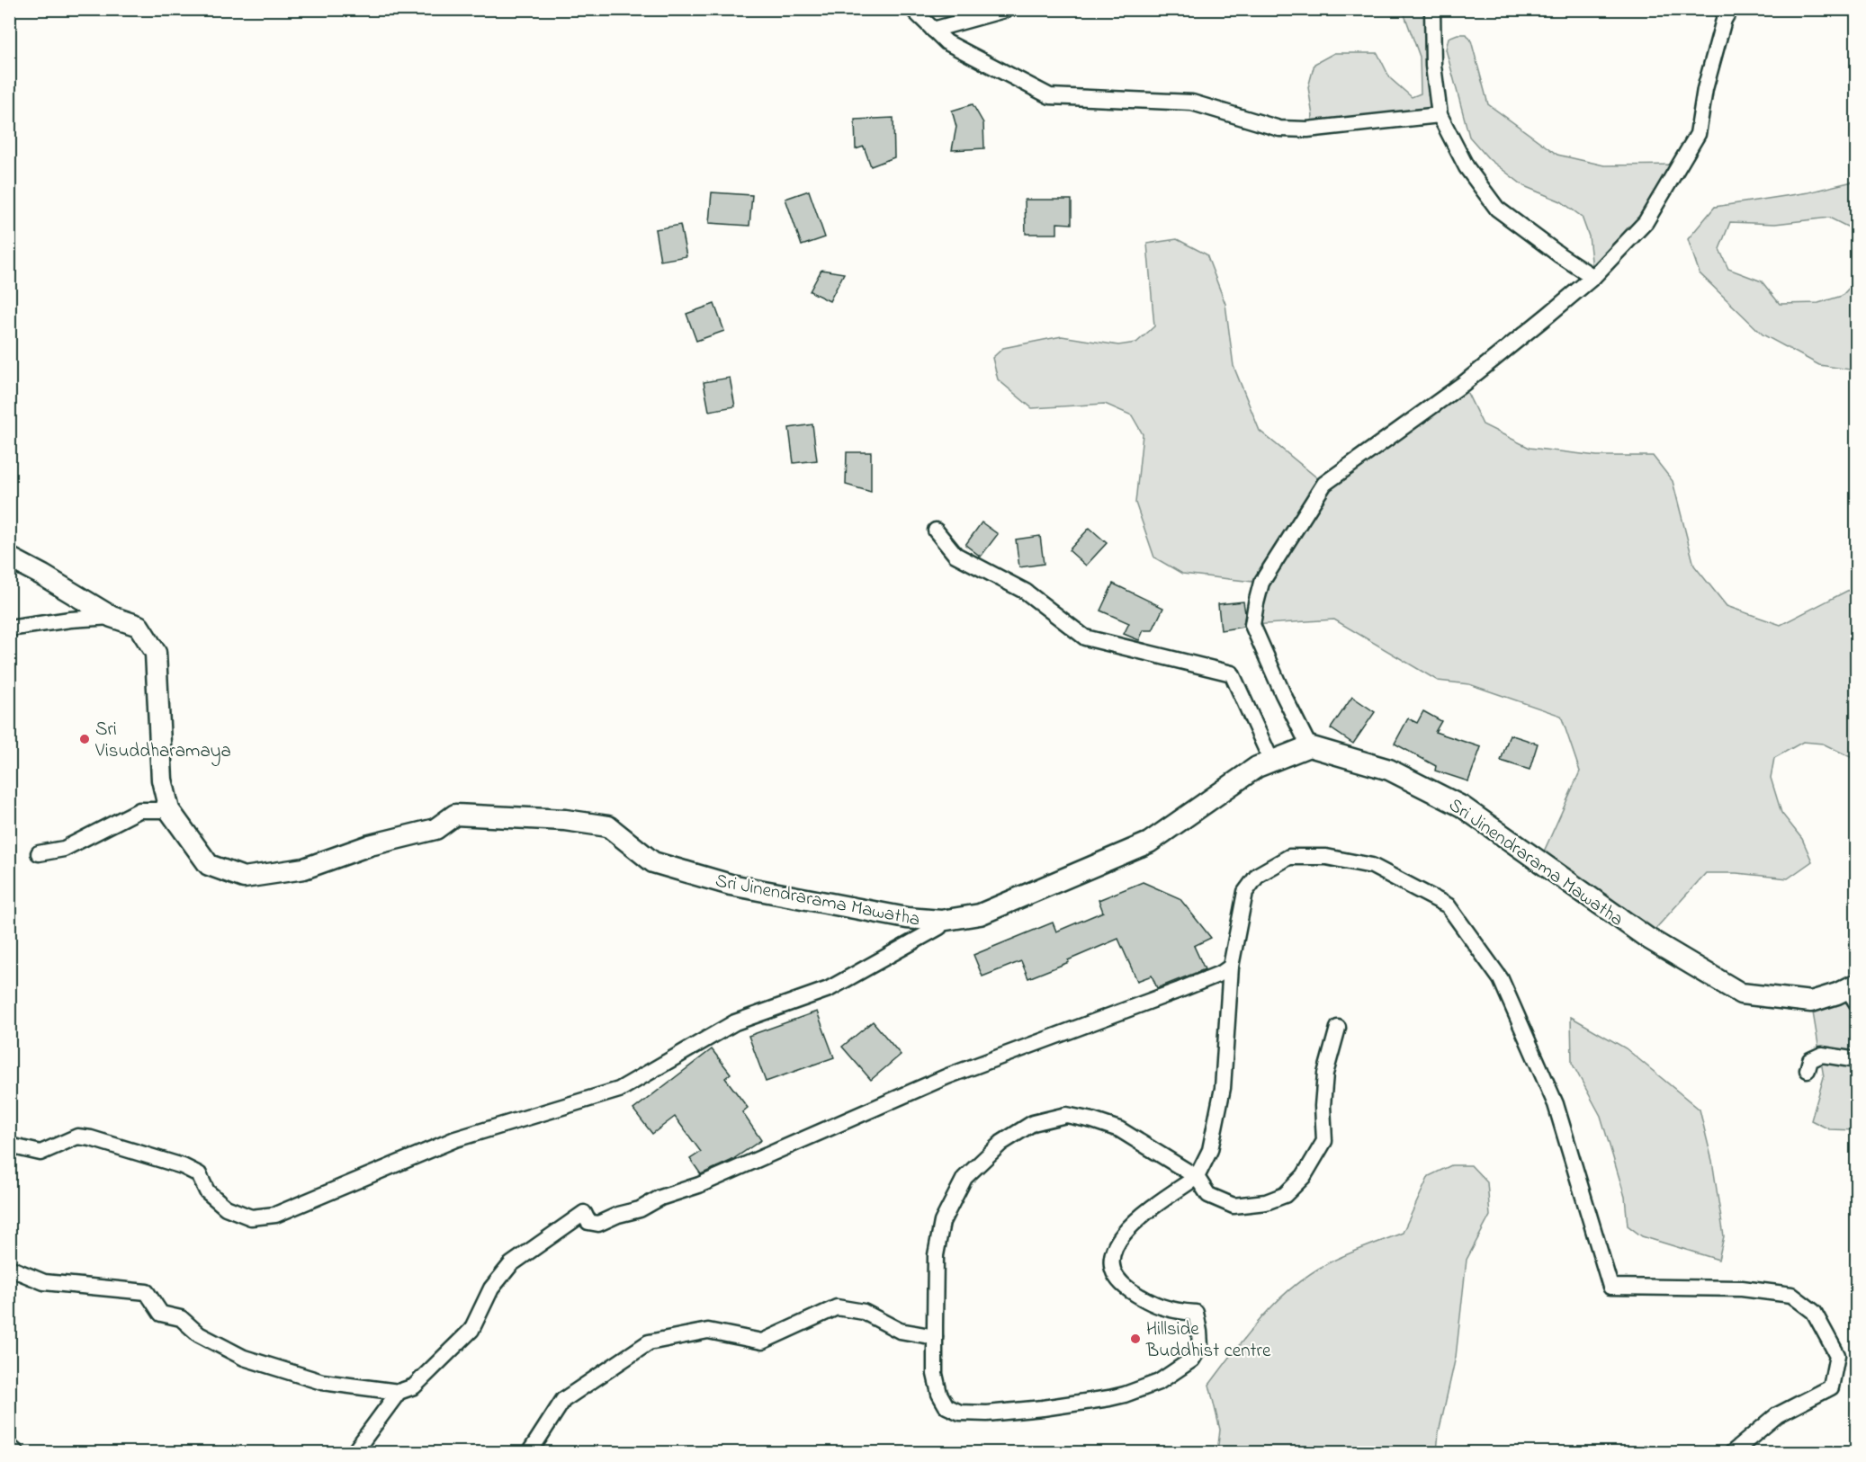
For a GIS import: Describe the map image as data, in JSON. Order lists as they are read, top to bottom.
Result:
{
  "streets": {
    "main road": ["Sri Jinendrarama Mawatha"]
  },
  "places": ["Sri Visuddharamaya", "Hillside Buddhist centre"]
}
